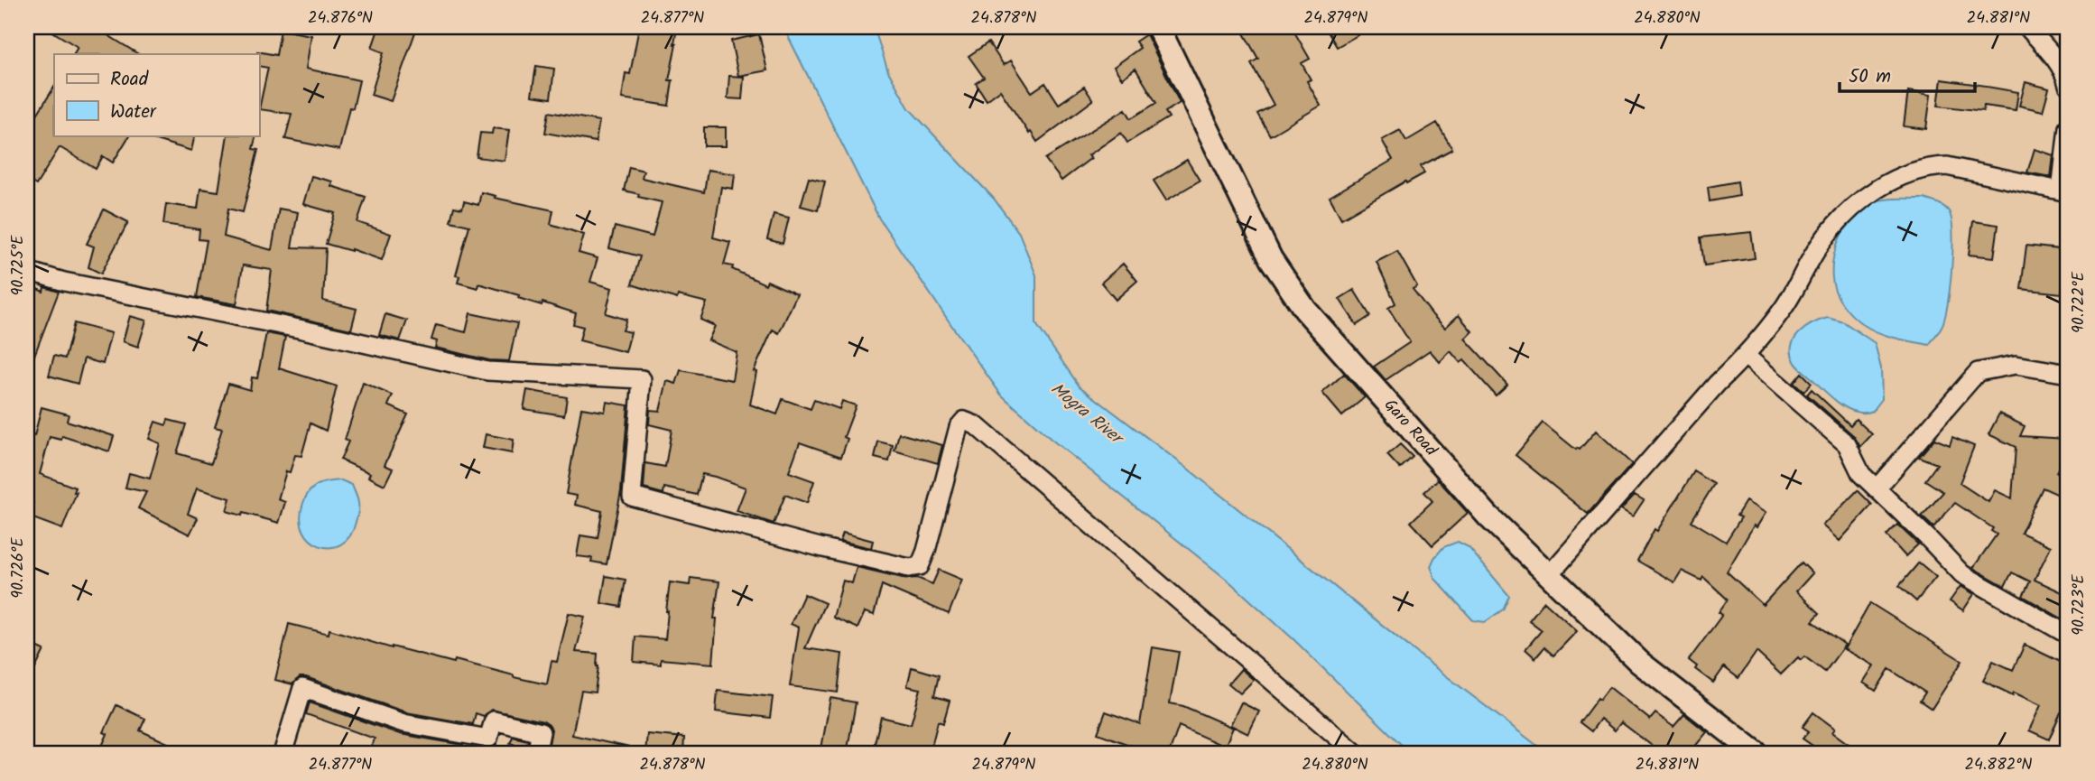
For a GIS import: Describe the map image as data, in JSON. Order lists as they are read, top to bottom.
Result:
{
  "streets": {
    "street": ["Garo Road"]
  },
  "water": ["Mogra River"],
  "legend": ["Road", "Water"],
  "scale_bar": "50 m",
  "coordinates": [
    "24.876°N",
    "24.877°N",
    "24.878°N",
    "24.879°N",
    "24.880°N",
    "24.881°N",
    "90.725°E",
    "90.722°E",
    "90.726°E",
    "90.723°E",
    "24.882°N"
  ]
}
